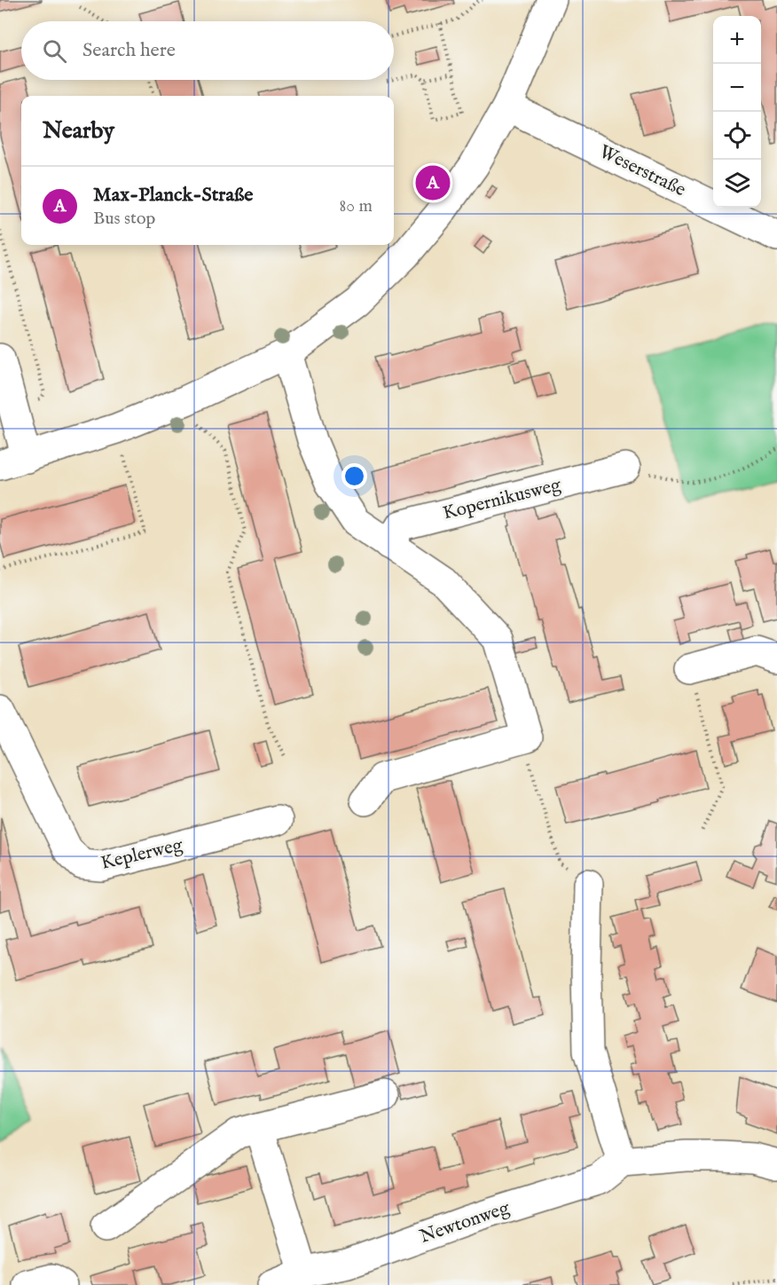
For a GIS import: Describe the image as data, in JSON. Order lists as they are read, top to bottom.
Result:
{
  "streets": {
    "street": [
      "Weserstraße",
      "Kopernikusweg",
      "Keplerweg",
      "Newtonweg"
    ]
  },
  "page": {
    "map_buttons": ["+", "−"],
    "search": "Search here",
    "heading": "Nearby",
    "pins": "A",
    "list": [
      {
        "mark": "A",
        "name": "Max-Planck-Straße",
        "note": "Bus stop",
        "value": "80 m"
      }
    ]
  }
}
